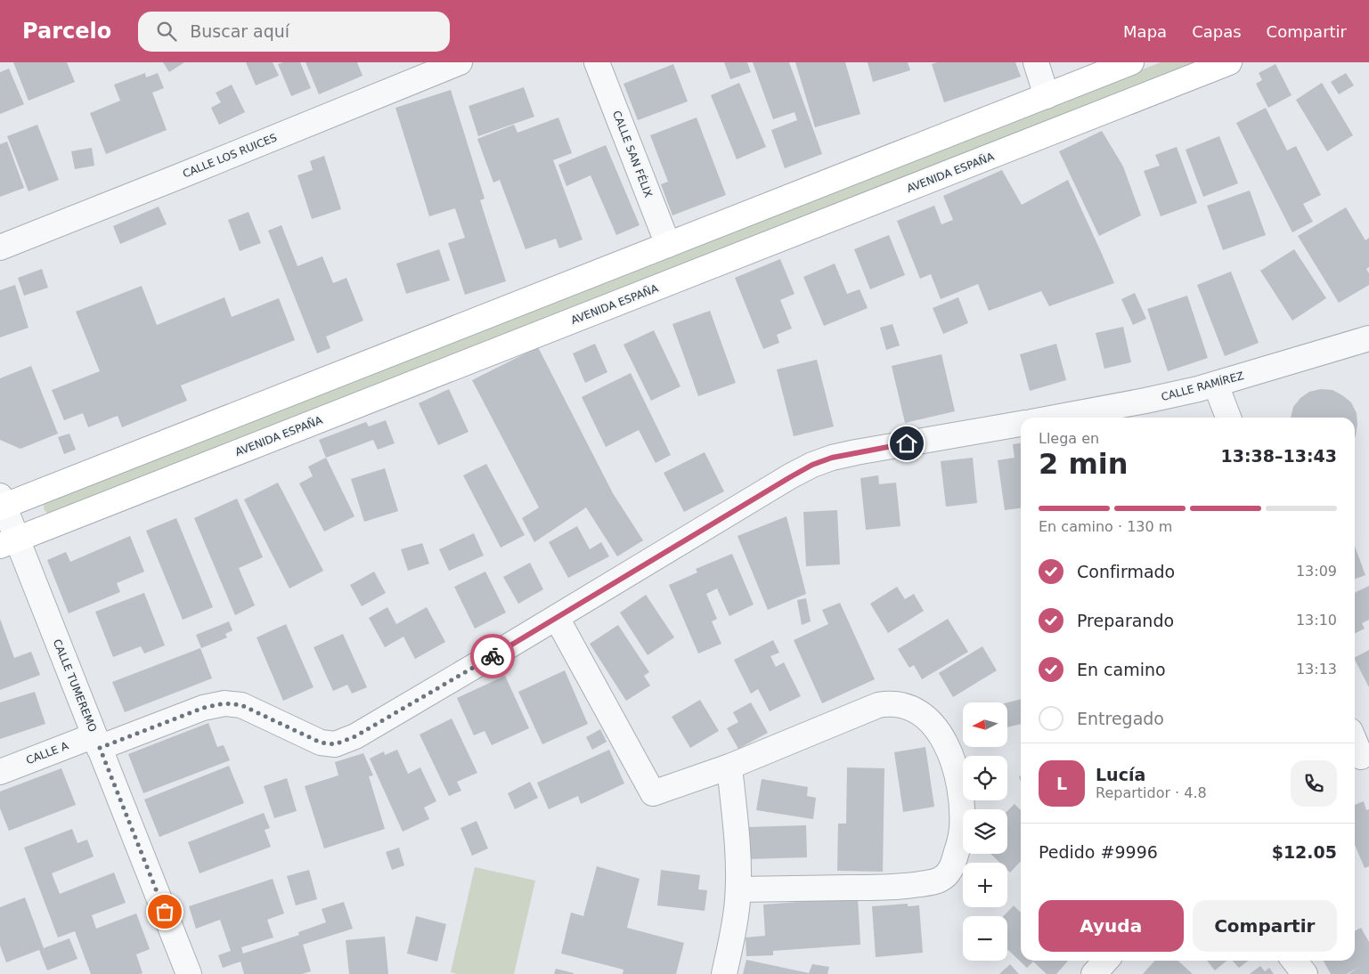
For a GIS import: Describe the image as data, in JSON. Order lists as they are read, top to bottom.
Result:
{
  "streets": {
    "main road": ["AVENIDA ESPAÑA"],
    "street": [
      "CALLE SAN FÉLIX",
      "CALLE LOS RUICES",
      "CALLE RAMÍREZ",
      "CALLE TUMEREMO",
      "CALLE A"
    ]
  },
  "crossings": [
    ["AVENIDA ESPAÑA", "CALLE TUMEREMO"],
    ["CALLE TUMEREMO", "CALLE A"]
  ],
  "north": "left",
  "page": {
    "header": "Parcelo",
    "search": "Buscar aquí",
    "nav": ["Mapa", "Capas", "Compartir"],
    "heading": ["2 min", "Llega en", "13:38–13:43"],
    "panel": [
      "Lucía",
      "Repartidor · 4.8",
      "Pedido #9996",
      "$12.05"
    ],
    "bar": "En camino · 130 m",
    "list": [
      ["Confirmado", "13:09"],
      ["Preparando", "13:10"],
      ["En camino", "13:13"],
      "Entregado"
    ],
    "map_buttons": ["+", "−"],
    "round": "L",
    "buttons": ["Ayuda", "Compartir"]
  }
}
